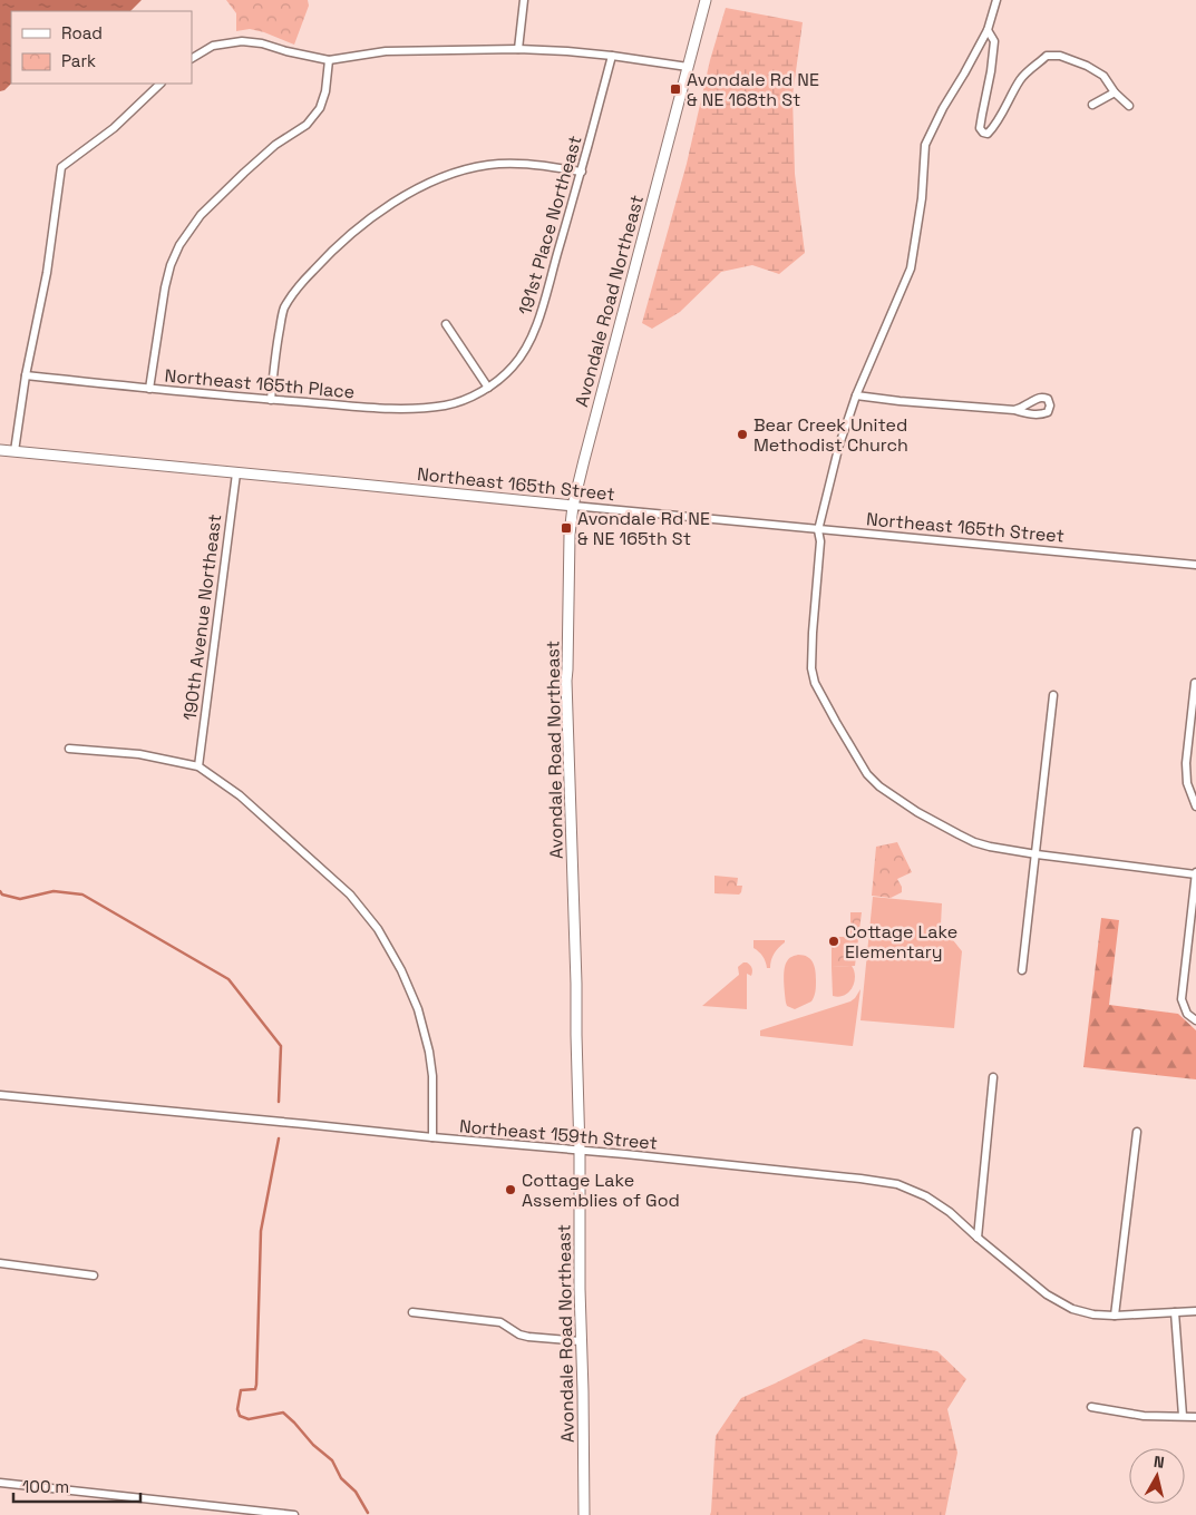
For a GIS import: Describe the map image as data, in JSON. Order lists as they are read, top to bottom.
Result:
{
  "streets": {
    "main road": ["Avondale Road Northeast", "Northeast 165th Street"],
    "street": [
      "191st Place Northeast",
      "Northeast 165th Place",
      "190th Avenue Northeast",
      "Northeast 159th Street"
    ]
  },
  "crossings": [
    ["191st Place Northeast", "Northeast 165th Place"],
    ["Avondale Road Northeast", "Northeast 165th Street"],
    ["Avondale Road Northeast", "Northeast 159th Street"],
    ["Northeast 165th Street", "190th Avenue Northeast"]
  ],
  "places": {
    "transit": ["Avondale Rd NE & NE 168th St", "Avondale Rd NE & NE 165th St"],
    "other": ["Bear Creek United Methodist Church", "Cottage Lake Elementary", "Cottage Lake Assemblies of God"]
  },
  "legend": ["Road", "Park"],
  "scale_bar": "100 m",
  "north": "top"
}
